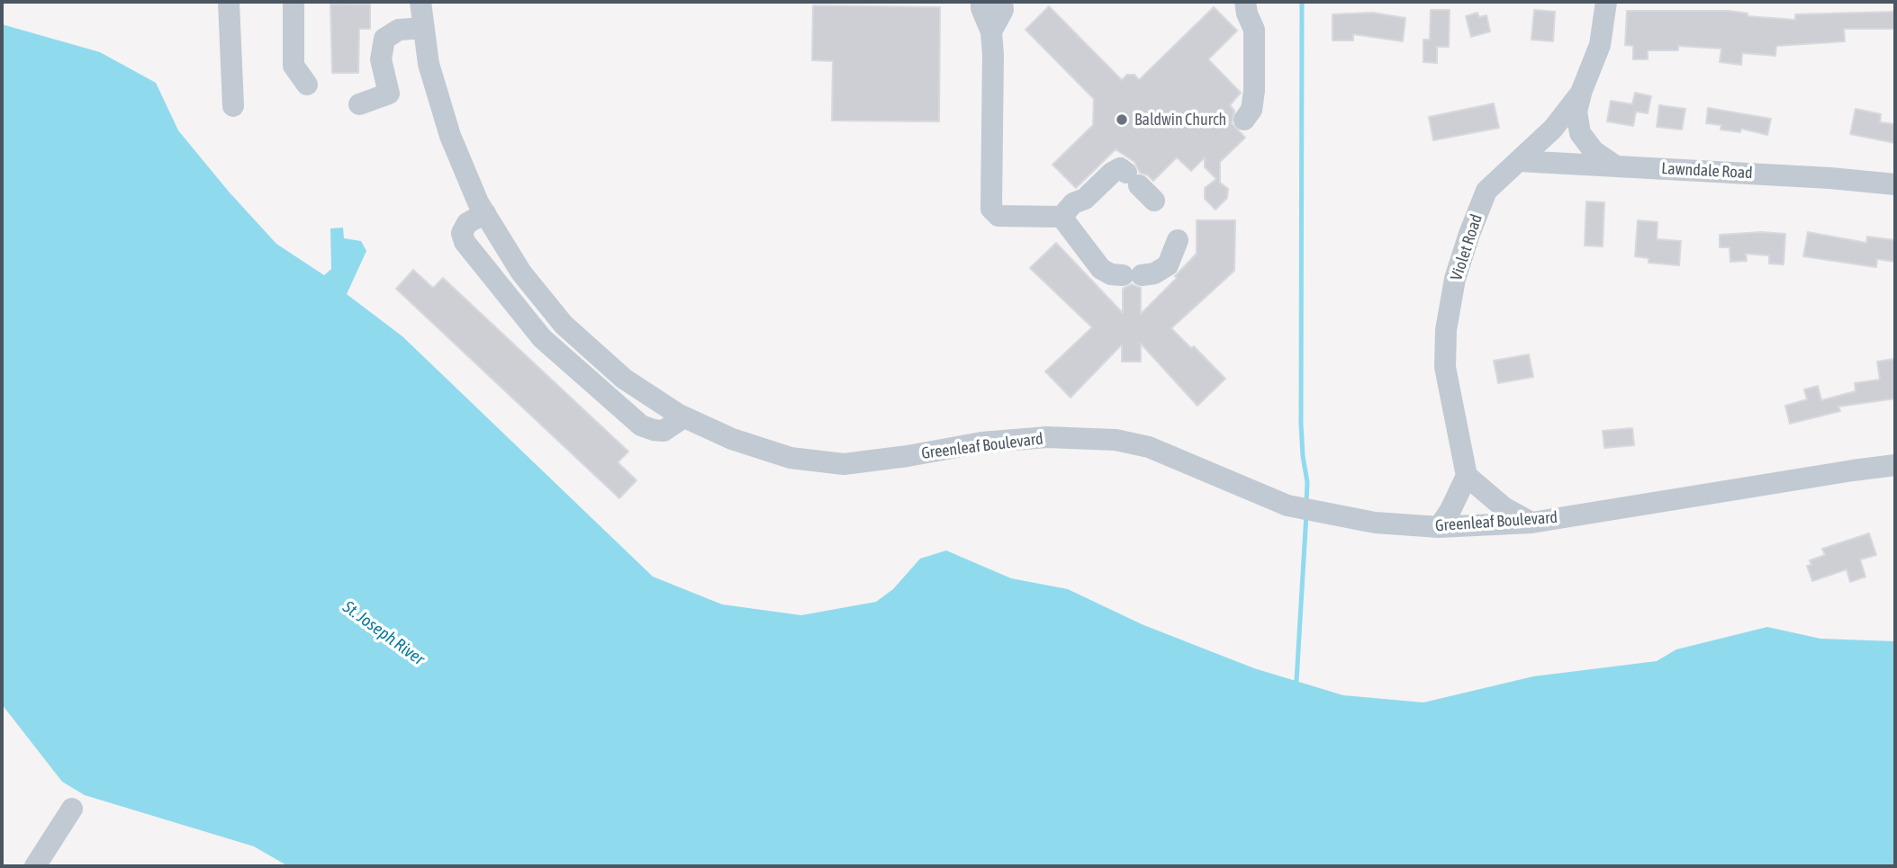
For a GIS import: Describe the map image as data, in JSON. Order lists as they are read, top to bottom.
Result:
{
  "streets": {
    "street": ["Lawndale Road", "Violet Road", "Greenleaf Boulevard"]
  },
  "crossings": [
    ["Lawndale Road", "Violet Road"]
  ],
  "water": ["St. Joseph River"],
  "places": ["Baldwin Church"]
}
